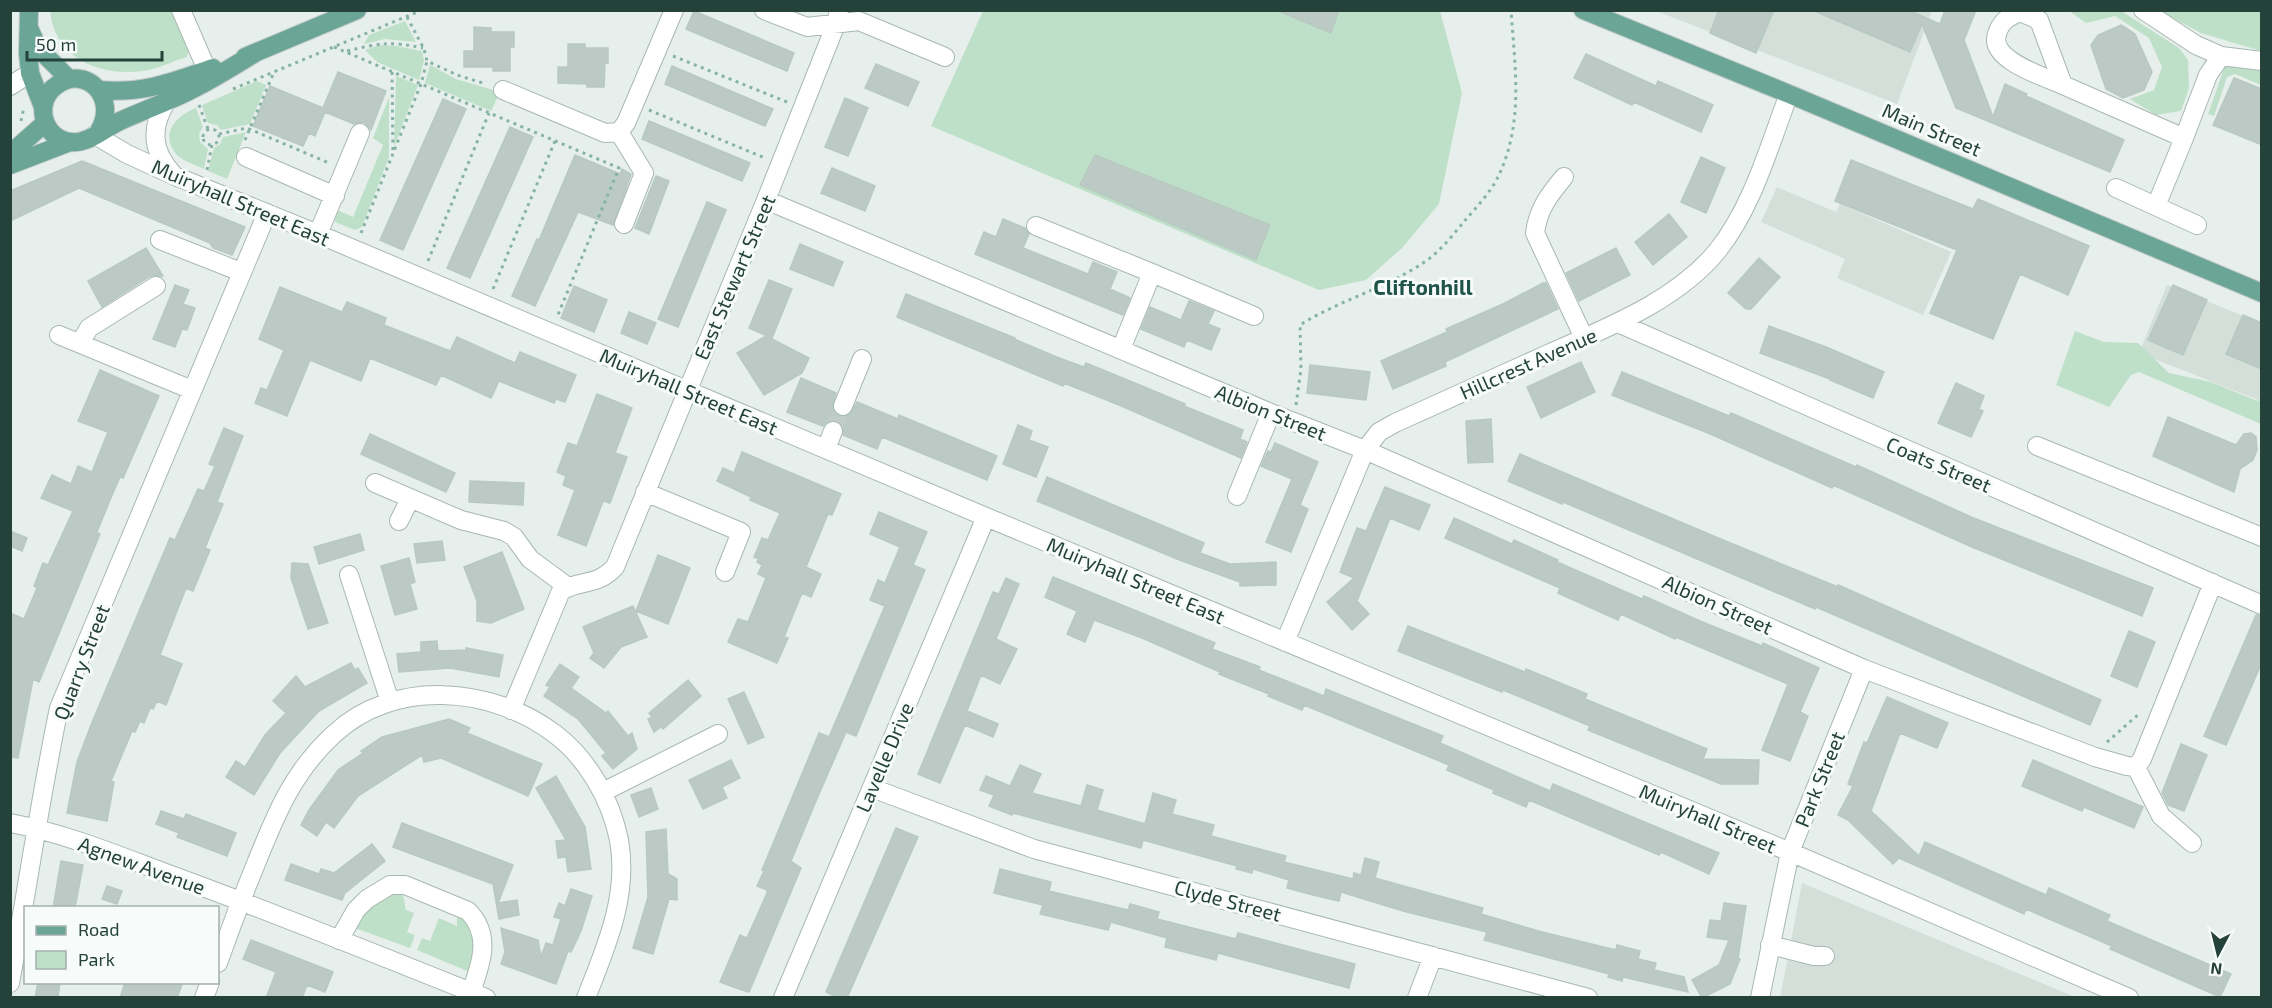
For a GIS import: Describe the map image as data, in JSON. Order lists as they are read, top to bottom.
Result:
{
  "streets": {
    "main road": ["Main Street"],
    "street": [
      "Muiryhall Street East",
      "East Stewart Street",
      "Hillcrest Avenue",
      "Albion Street",
      "Coats Street",
      "Quarry Street",
      "Lavelle Drive",
      "Park Street",
      "Muiryhall Street",
      "Agnew Avenue",
      "Clyde Street"
    ]
  },
  "crossings": [
    ["Main Street", "Hillcrest Avenue"],
    ["Muiryhall Street East", "East Stewart Street"],
    ["Muiryhall Street East", "Hillcrest Avenue"],
    ["Muiryhall Street East", "Quarry Street"],
    ["Muiryhall Street East", "Lavelle Drive"],
    ["Muiryhall Street East", "Muiryhall Street"],
    ["East Stewart Street", "Albion Street"],
    ["Hillcrest Avenue", "Albion Street"],
    ["Hillcrest Avenue", "Coats Street"],
    ["Hillcrest Avenue", "Muiryhall Street"],
    ["Albion Street", "Park Street"],
    ["Quarry Street", "Agnew Avenue"],
    ["Lavelle Drive", "Clyde Street"],
    ["Park Street", "Muiryhall Street"]
  ],
  "districts": ["Cliftonhill"],
  "legend": ["Road", "Park"],
  "scale_bar": "50 m",
  "north": "bottom"
}
